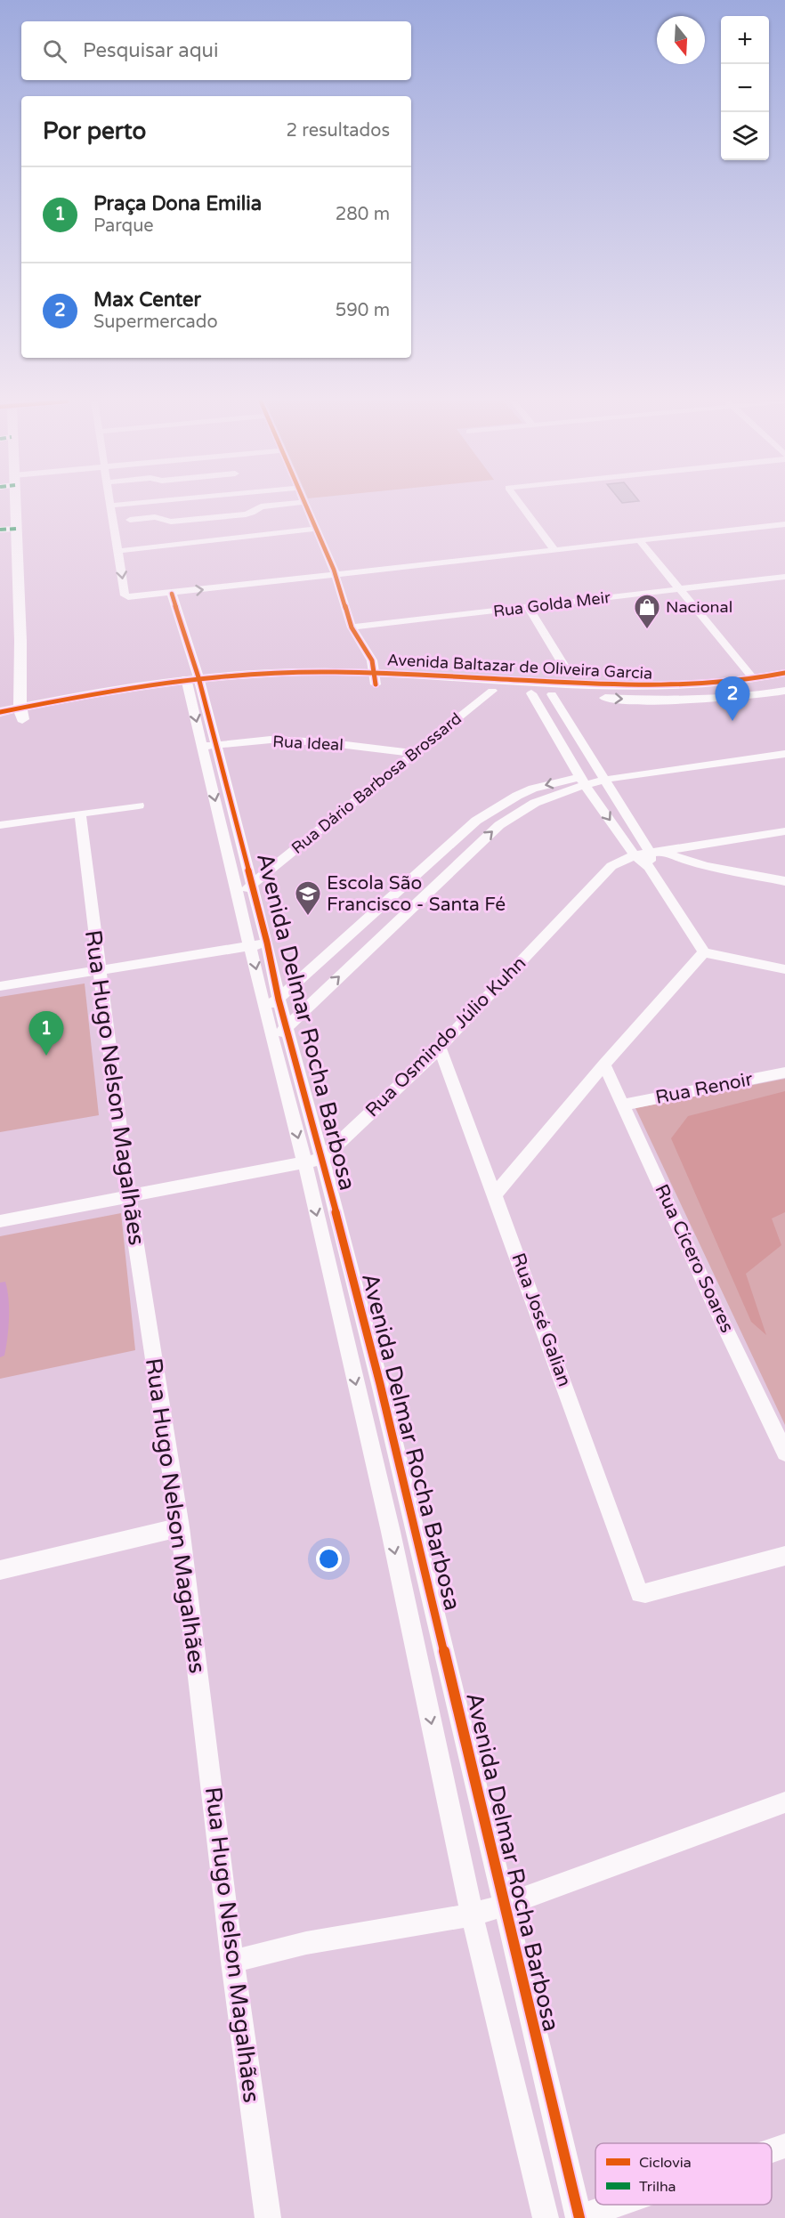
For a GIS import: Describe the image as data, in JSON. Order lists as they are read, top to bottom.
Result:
{
  "streets": {
    "main road": ["Avenida Baltazar de Oliveira Garcia"],
    "street": [
      "Rua Golda Meir",
      "Rua Ideal",
      "Rua Dário Barbosa Brossard",
      "Avenida Delmar Rocha Barbosa",
      "Rua Osmindo Júlio Kuhn",
      "Rua Hugo Nelson Magalhães",
      "Rua Renoir",
      "Rua Cícero Soares",
      "Rua José Galian"
    ]
  },
  "crossings": [
    ["Avenida Baltazar de Oliveira Garcia", "Rua Dário Barbosa Brossard"],
    ["Avenida Baltazar de Oliveira Garcia", "Avenida Delmar Rocha Barbosa"],
    ["Rua Ideal", "Rua Dário Barbosa Brossard"],
    ["Rua Ideal", "Avenida Delmar Rocha Barbosa"],
    ["Rua Dário Barbosa Brossard", "Avenida Delmar Rocha Barbosa"],
    ["Avenida Delmar Rocha Barbosa", "Rua Osmindo Júlio Kuhn"],
    ["Rua Osmindo Júlio Kuhn", "Rua José Galian"],
    ["Rua Renoir", "Rua Cícero Soares"]
  ],
  "places": {
    "shop": ["Nacional"],
    "school or university": ["Escola São Francisco - Santa Fé"]
  },
  "legend": ["Ciclovia", "Trilha"],
  "north": "bottom",
  "page": {
    "map_buttons": ["+", "−"],
    "search": "Pesquisar aqui",
    "heading": ["Por perto", "2 resultados"],
    "list": [
      {
        "mark": "1",
        "name": "Praça Dona Emilia",
        "note": "Parque",
        "value": "280 m"
      },
      {
        "mark": "2",
        "name": "Max Center",
        "note": "Supermercado",
        "value": "590 m"
      }
    ],
    "pins": ["2", "1"]
  }
}
